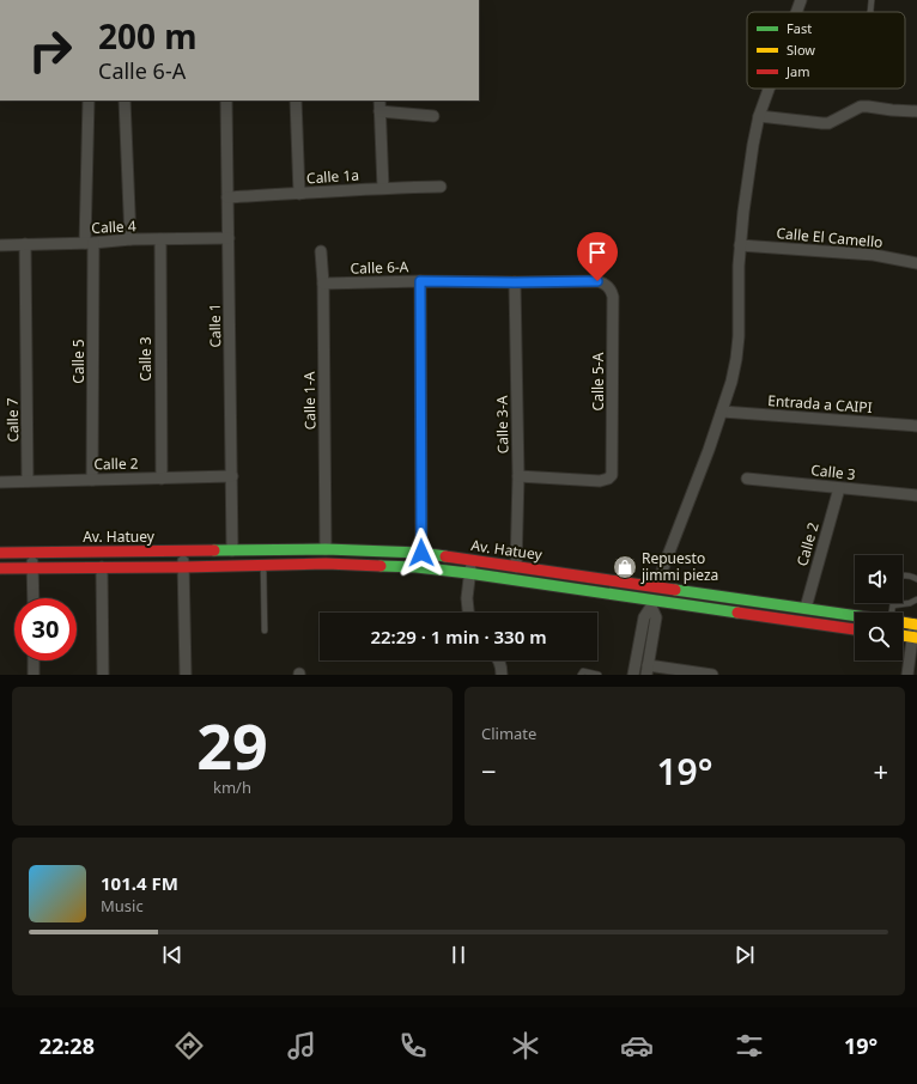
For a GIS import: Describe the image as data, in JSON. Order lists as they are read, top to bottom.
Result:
{
  "streets": {
    "main road": ["Av. Hatuey"],
    "street": [
      "Calle 1a",
      "Calle 4",
      "Calle El Camello",
      "Calle 6-A",
      "Calle 1",
      "Calle 3",
      "Calle 5",
      "Calle 5-A",
      "Calle 1-A",
      "Entrada a CAIPI",
      "Calle 7",
      "Calle 3-A",
      "Calle 2"
    ]
  },
  "crossings": [
    ["Calle 1a", "Calle 1"],
    ["Calle 4", "Calle 1"],
    ["Calle 4", "Calle 3"],
    ["Calle 4", "Calle 5"],
    ["Calle 4", "Calle 7"],
    ["Calle 6-A", "Calle 5-A"],
    ["Calle 6-A", "Calle 1-A"],
    ["Calle 6-A", "Calle 3-A"],
    ["Calle 1", "Calle 2"],
    ["Calle 1", "Av. Hatuey"],
    ["Calle 3", "Calle 2"],
    ["Calle 5", "Calle 2"],
    ["Calle 5-A", "Calle 3-A"],
    ["Calle 1-A", "Av. Hatuey"],
    ["Calle 7", "Calle 2"],
    ["Calle 3-A", "Av. Hatuey"],
    ["Calle 2", "Av. Hatuey"]
  ],
  "places": {
    "shop": ["Repuesto jimmi pieza"]
  },
  "legend": ["Fast", "Slow", "Jam"],
  "page": {
    "turn": ["200 m", "Calle 6-A"],
    "limit": "30",
    "trip": "22:29 · 1 min · 330 m",
    "tile": [
      ["29", "km/h"],
      "Climate"
    ],
    "heat": ["−", "19°", "+"],
    "song": ["101.4 FM", "Music"],
    "tabs": ["22:28", "19°"]
  }
}
